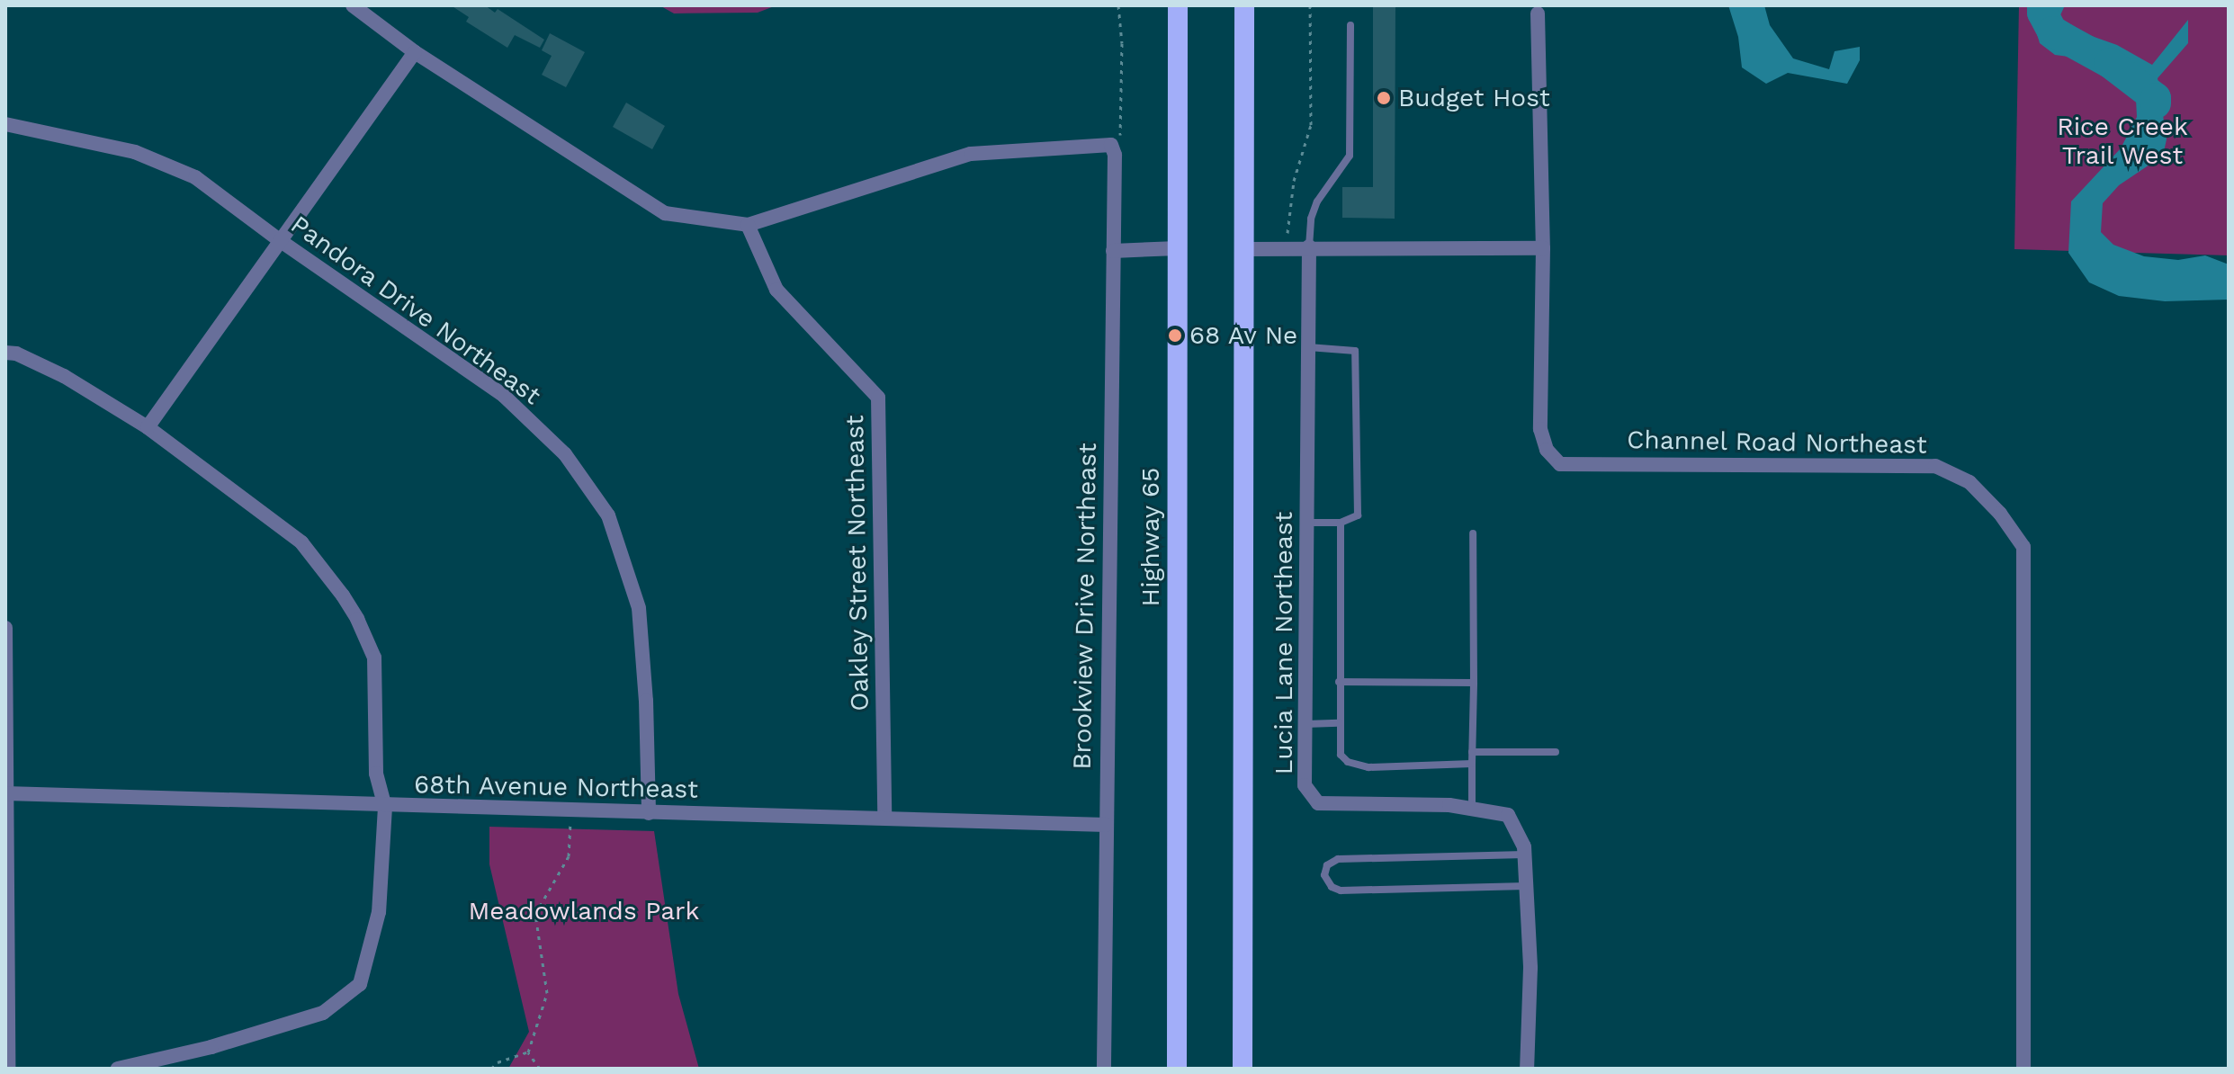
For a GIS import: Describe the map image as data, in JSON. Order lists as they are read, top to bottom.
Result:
{
  "streets": {
    "highway": ["Highway 65"],
    "street": [
      "Pandora Drive Northeast",
      "Channel Road Northeast",
      "Oakley Street Northeast",
      "Brookview Drive Northeast",
      "Lucia Lane Northeast",
      "68th Avenue Northeast"
    ]
  },
  "crossings": [
    ["Pandora Drive Northeast", "68th Avenue Northeast"],
    ["Oakley Street Northeast", "68th Avenue Northeast"],
    ["Brookview Drive Northeast", "68th Avenue Northeast"]
  ],
  "parks": ["Rice Creek Trail West", "Meadowlands Park"],
  "places": ["Budget Host", "68 Av Ne"]
}
